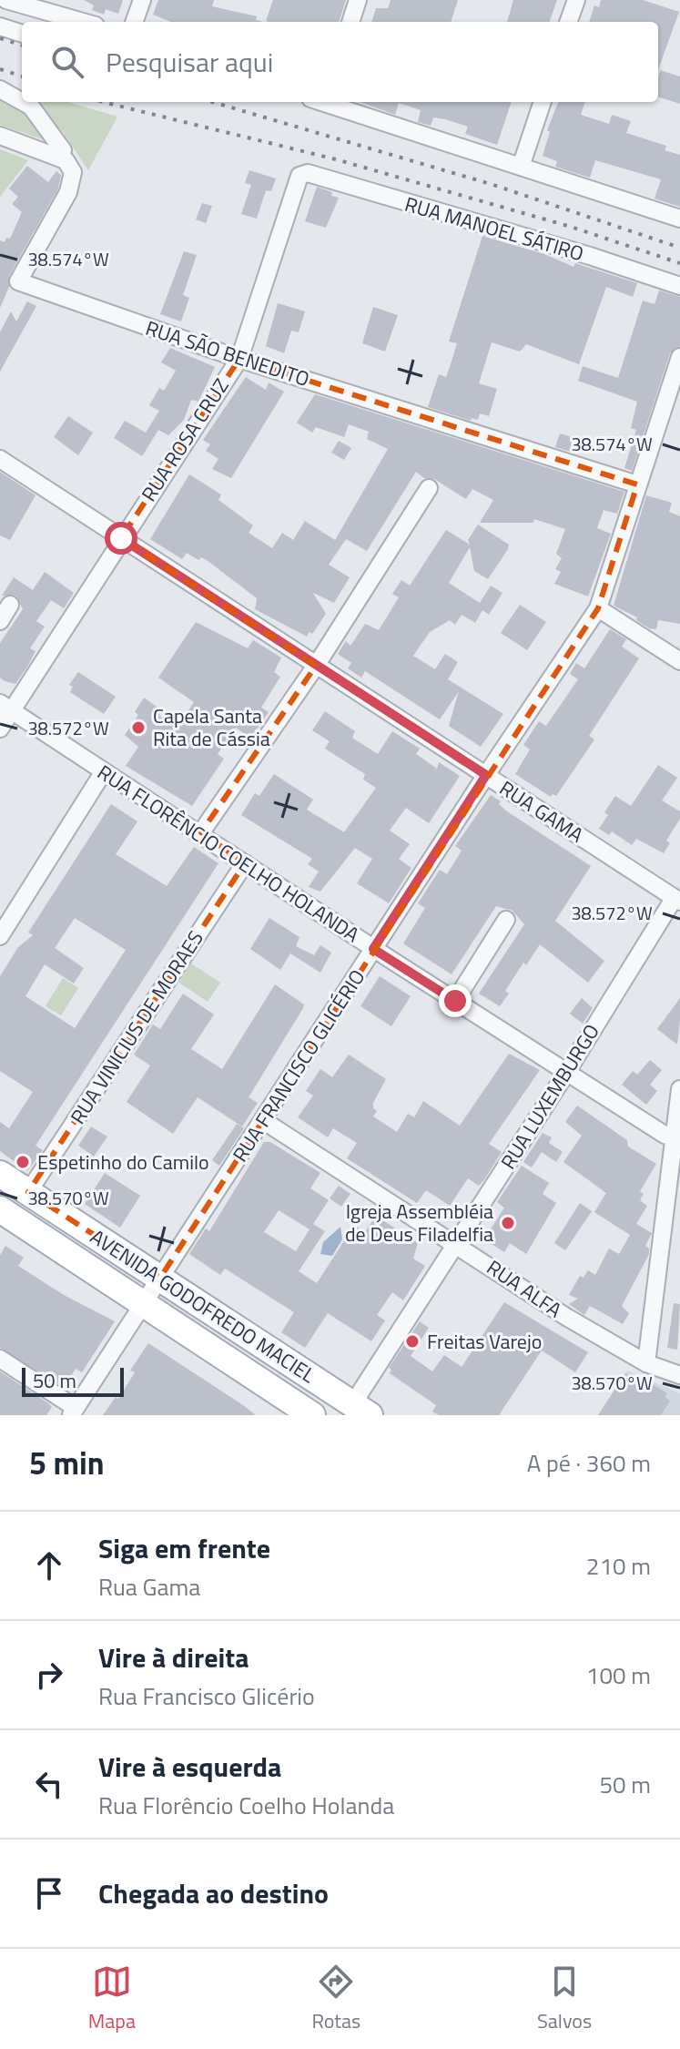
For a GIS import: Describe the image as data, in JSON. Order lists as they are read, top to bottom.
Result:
{
  "streets": {
    "main road": ["AVENIDA GODOFREDO MACIEL"],
    "street": [
      "RUA MANOEL SÁTIRO",
      "RUA SÃO BENEDITO",
      "RUA ROSA CRUZ",
      "RUA GAMA",
      "RUA FLORÊNCIO COELHO HOLANDA",
      "RUA VINICIUS DE MORAES",
      "RUA FRANCISCO GLICÉRIO",
      "RUA LUXEMBURGO",
      "RUA ALFA"
    ]
  },
  "crossings": [
    ["RUA MANOEL SÁTIRO", "RUA ROSA CRUZ"],
    ["RUA SÃO BENEDITO", "RUA ROSA CRUZ"],
    ["RUA SÃO BENEDITO", "RUA FRANCISCO GLICÉRIO"],
    ["RUA ROSA CRUZ", "RUA GAMA"],
    ["RUA ROSA CRUZ", "RUA FLORÊNCIO COELHO HOLANDA"],
    ["RUA GAMA", "RUA FRANCISCO GLICÉRIO"],
    ["RUA GAMA", "RUA LUXEMBURGO"],
    ["RUA FLORÊNCIO COELHO HOLANDA", "RUA VINICIUS DE MORAES"],
    ["RUA FLORÊNCIO COELHO HOLANDA", "RUA FRANCISCO GLICÉRIO"],
    ["RUA FLORÊNCIO COELHO HOLANDA", "RUA LUXEMBURGO"],
    ["RUA VINICIUS DE MORAES", "AVENIDA GODOFREDO MACIEL"],
    ["RUA FRANCISCO GLICÉRIO", "RUA ALFA"],
    ["RUA FRANCISCO GLICÉRIO", "AVENIDA GODOFREDO MACIEL"],
    ["RUA LUXEMBURGO", "RUA ALFA"],
    ["RUA LUXEMBURGO", "AVENIDA GODOFREDO MACIEL"]
  ],
  "places": [
    "Capela Santa Rita de Cássia",
    "Espetinho do Camilo",
    "Igreja Assembléia de Deus Filadelfia",
    "Freitas Varejo"
  ],
  "scale_bar": "50 m",
  "page": {
    "search": "Pesquisar aqui",
    "scale": "50 m",
    "heading": ["5 min", "A pé · 360 m"],
    "list": [
      ["Siga em frente", "Rua Gama", "210 m"],
      ["Vire à direita", "Rua Francisco Glicério", "100 m"],
      ["Vire à esquerda", "Rua Florêncio Coelho Holanda", "50 m"],
      "Chegada ao destino"
    ],
    "nav": ["Mapa", "Rotas", "Salvos"]
  },
  "coordinates": ["38.574°W", "38.572°W", "38.570°W"]
}
